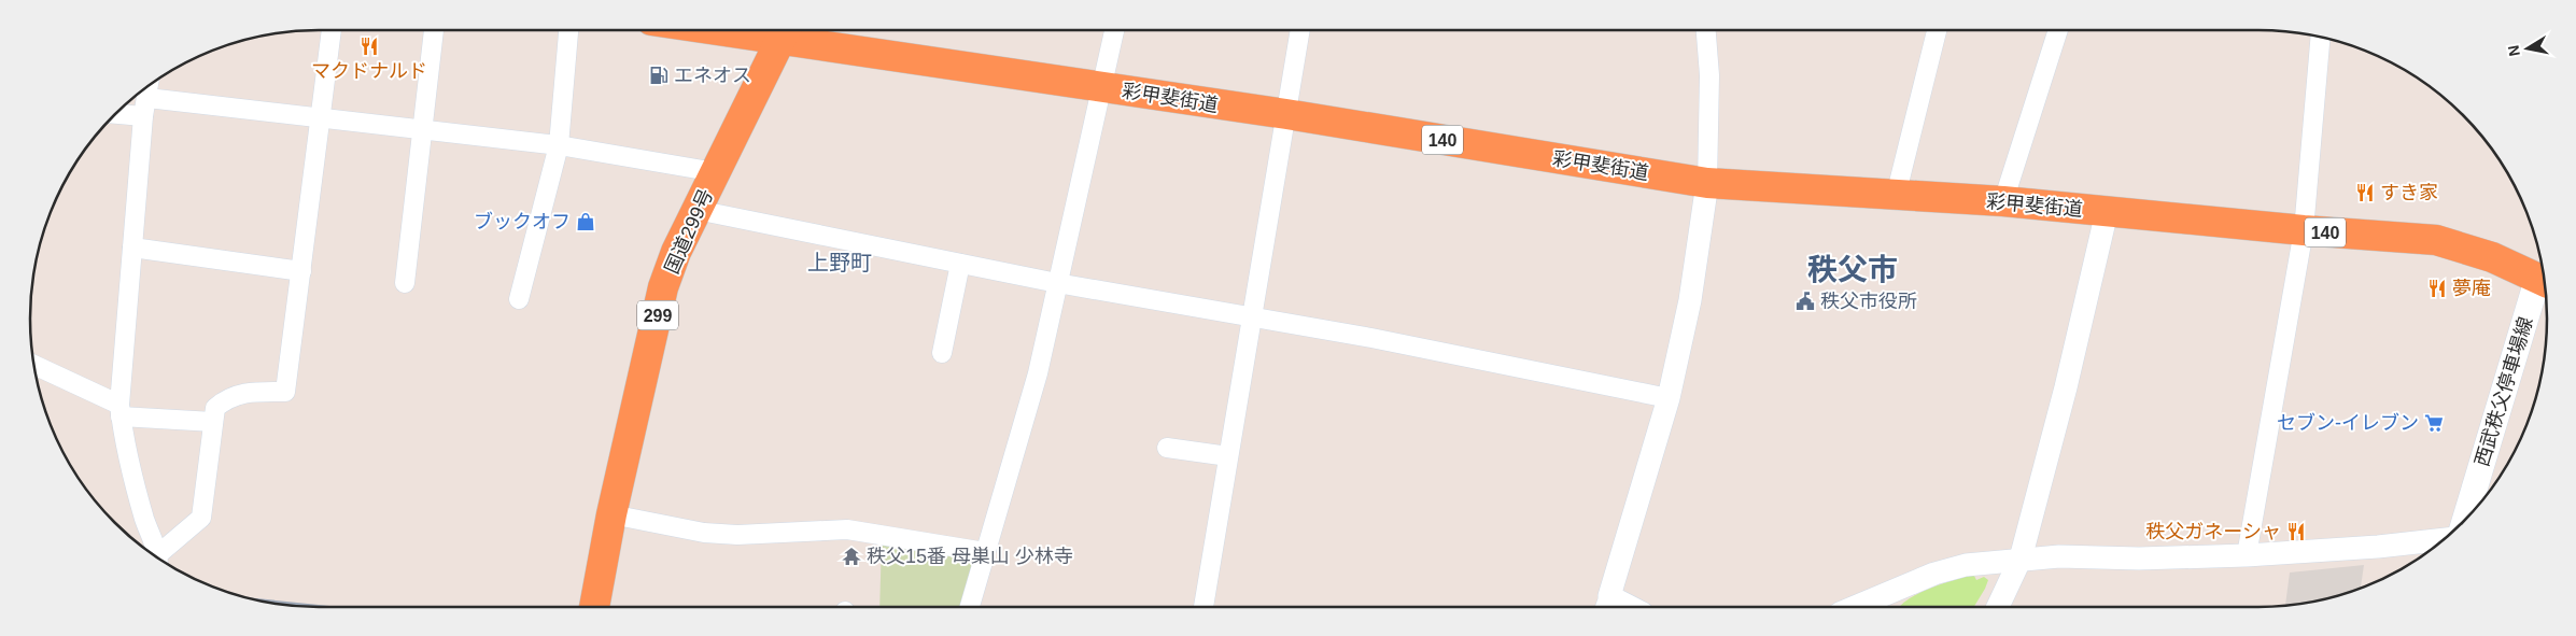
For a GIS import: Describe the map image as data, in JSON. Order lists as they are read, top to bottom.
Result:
{
  "streets": {
    "highway": [
      "彩甲斐街道",
      "140",
      "国道299号",
      "299"
    ],
    "main road": ["西武秩父停車場線"]
  },
  "crossings": [
    ["彩甲斐街道", "西武秩父停車場線"]
  ],
  "districts": ["上野町", "秩父市"],
  "places": {
    "restaurant": [
      "マクドナルド",
      "すき家",
      "夢庵",
      "秩父ガネーシャ"
    ],
    "fuel station": ["エネオス"],
    "shop": ["ブックオフ"],
    "public building": ["秩父市役所"],
    "supermarket": ["セブン-イレブン"],
    "temple": ["秩父15番 母巣山 少林寺"]
  },
  "north": "left"
}
